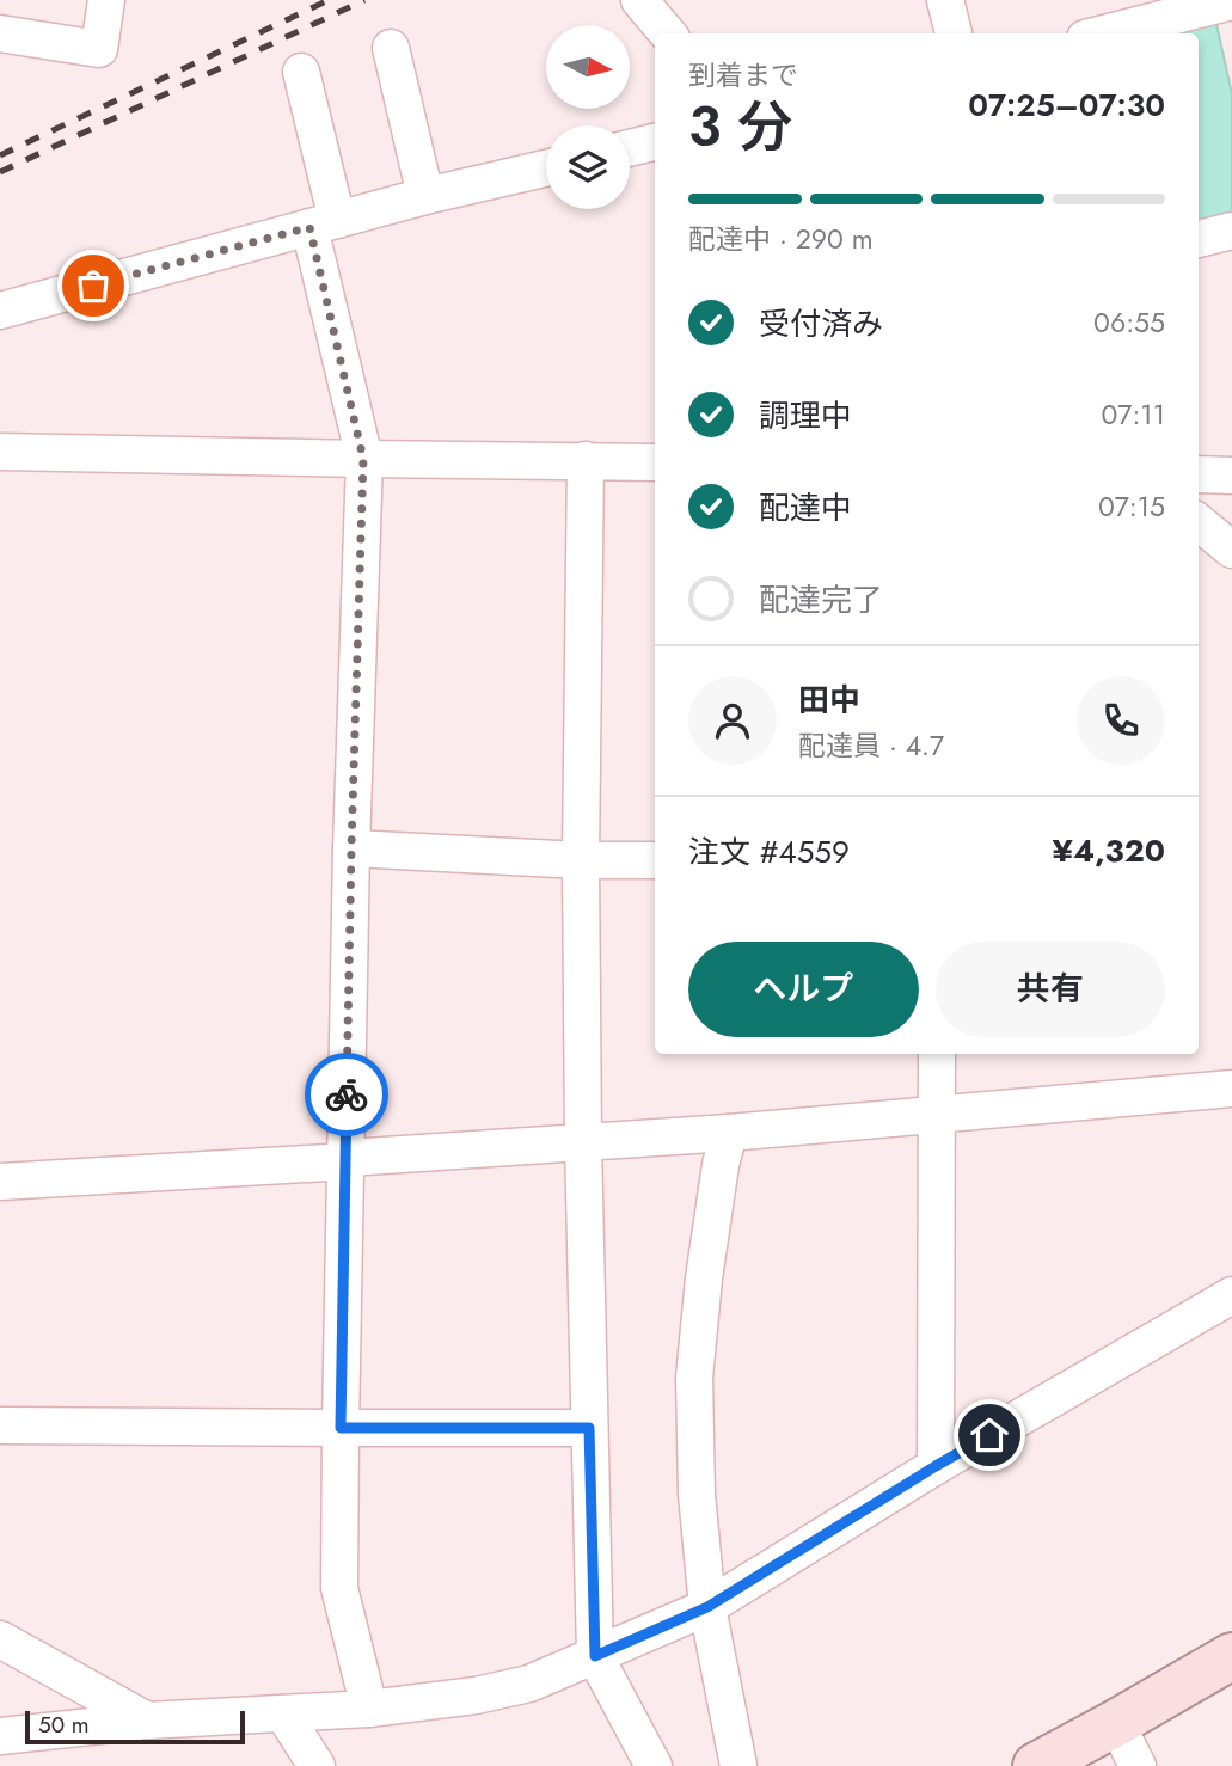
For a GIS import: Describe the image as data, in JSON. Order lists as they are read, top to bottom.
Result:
{
  "scale_bar": "50 m",
  "north": "right",
  "page": {
    "heading": ["3 分", "到着まで", "07:25–07:30"],
    "panel": [
      "田中",
      "配達員 · 4.7",
      "注文 #4559",
      "¥4,320"
    ],
    "bar": "配達中 · 290 m",
    "list": [
      ["受付済み", "06:55"],
      ["調理中", "07:11"],
      ["配達中", "07:15"],
      "配達完了"
    ],
    "buttons": ["ヘルプ", "共有"],
    "scale": "50 m"
  }
}
